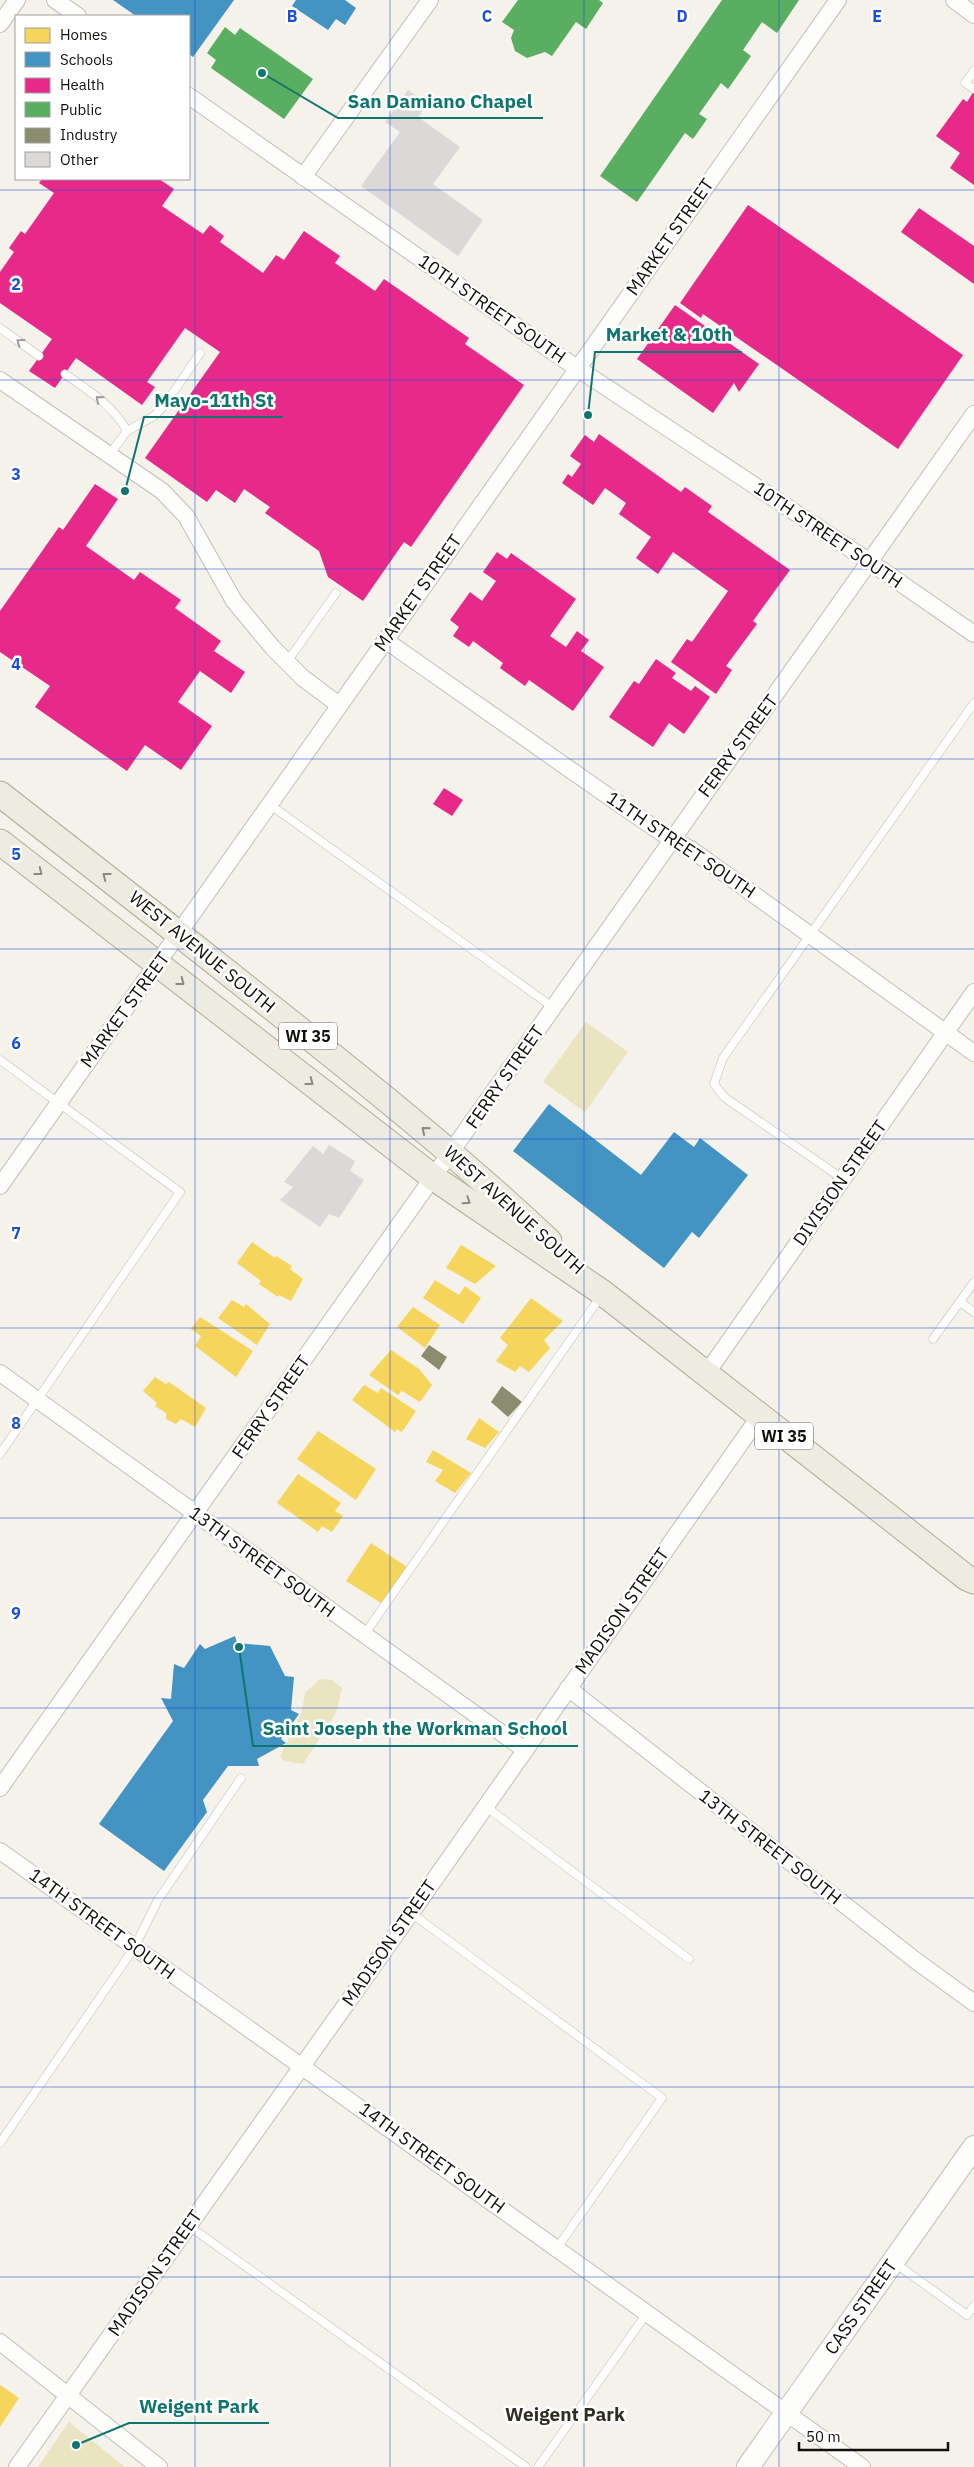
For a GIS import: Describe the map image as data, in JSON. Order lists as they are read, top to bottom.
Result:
{
  "streets": {
    "main road": ["WEST AVENUE SOUTH", "WI 35"],
    "street": [
      "MARKET STREET",
      "10TH STREET SOUTH",
      "FERRY STREET",
      "11TH STREET SOUTH",
      "DIVISION STREET",
      "13TH STREET SOUTH",
      "MADISON STREET",
      "14TH STREET SOUTH",
      "CASS STREET"
    ]
  },
  "crossings": [
    ["MARKET STREET", "10TH STREET SOUTH"],
    ["MARKET STREET", "11TH STREET SOUTH"],
    ["MARKET STREET", "WEST AVENUE SOUTH"],
    ["10TH STREET SOUTH", "FERRY STREET"],
    ["FERRY STREET", "11TH STREET SOUTH"],
    ["FERRY STREET", "WEST AVENUE SOUTH"],
    ["FERRY STREET", "13TH STREET SOUTH"],
    ["11TH STREET SOUTH", "DIVISION STREET"],
    ["WEST AVENUE SOUTH", "DIVISION STREET"],
    ["WEST AVENUE SOUTH", "MADISON STREET"],
    ["13TH STREET SOUTH", "MADISON STREET"],
    ["MADISON STREET", "14TH STREET SOUTH"],
    ["14TH STREET SOUTH", "CASS STREET"]
  ],
  "districts": ["Weigent Park"],
  "places": [
    "San Damiano Chapel",
    "Market & 10th",
    "Mayo-11th St",
    "Saint Joseph the Workman School",
    "Weigent Park"
  ],
  "legend": [
    "Homes",
    "Schools",
    "Health",
    "Public",
    "Industry",
    "Other"
  ],
  "scale_bar": "50 m",
  "grid": {
    "columns": [
      "B",
      "C",
      "D",
      "E"
    ],
    "rows": [
      "2",
      "3",
      "4",
      "5",
      "6",
      "7",
      "8",
      "9"
    ]
  }
}
